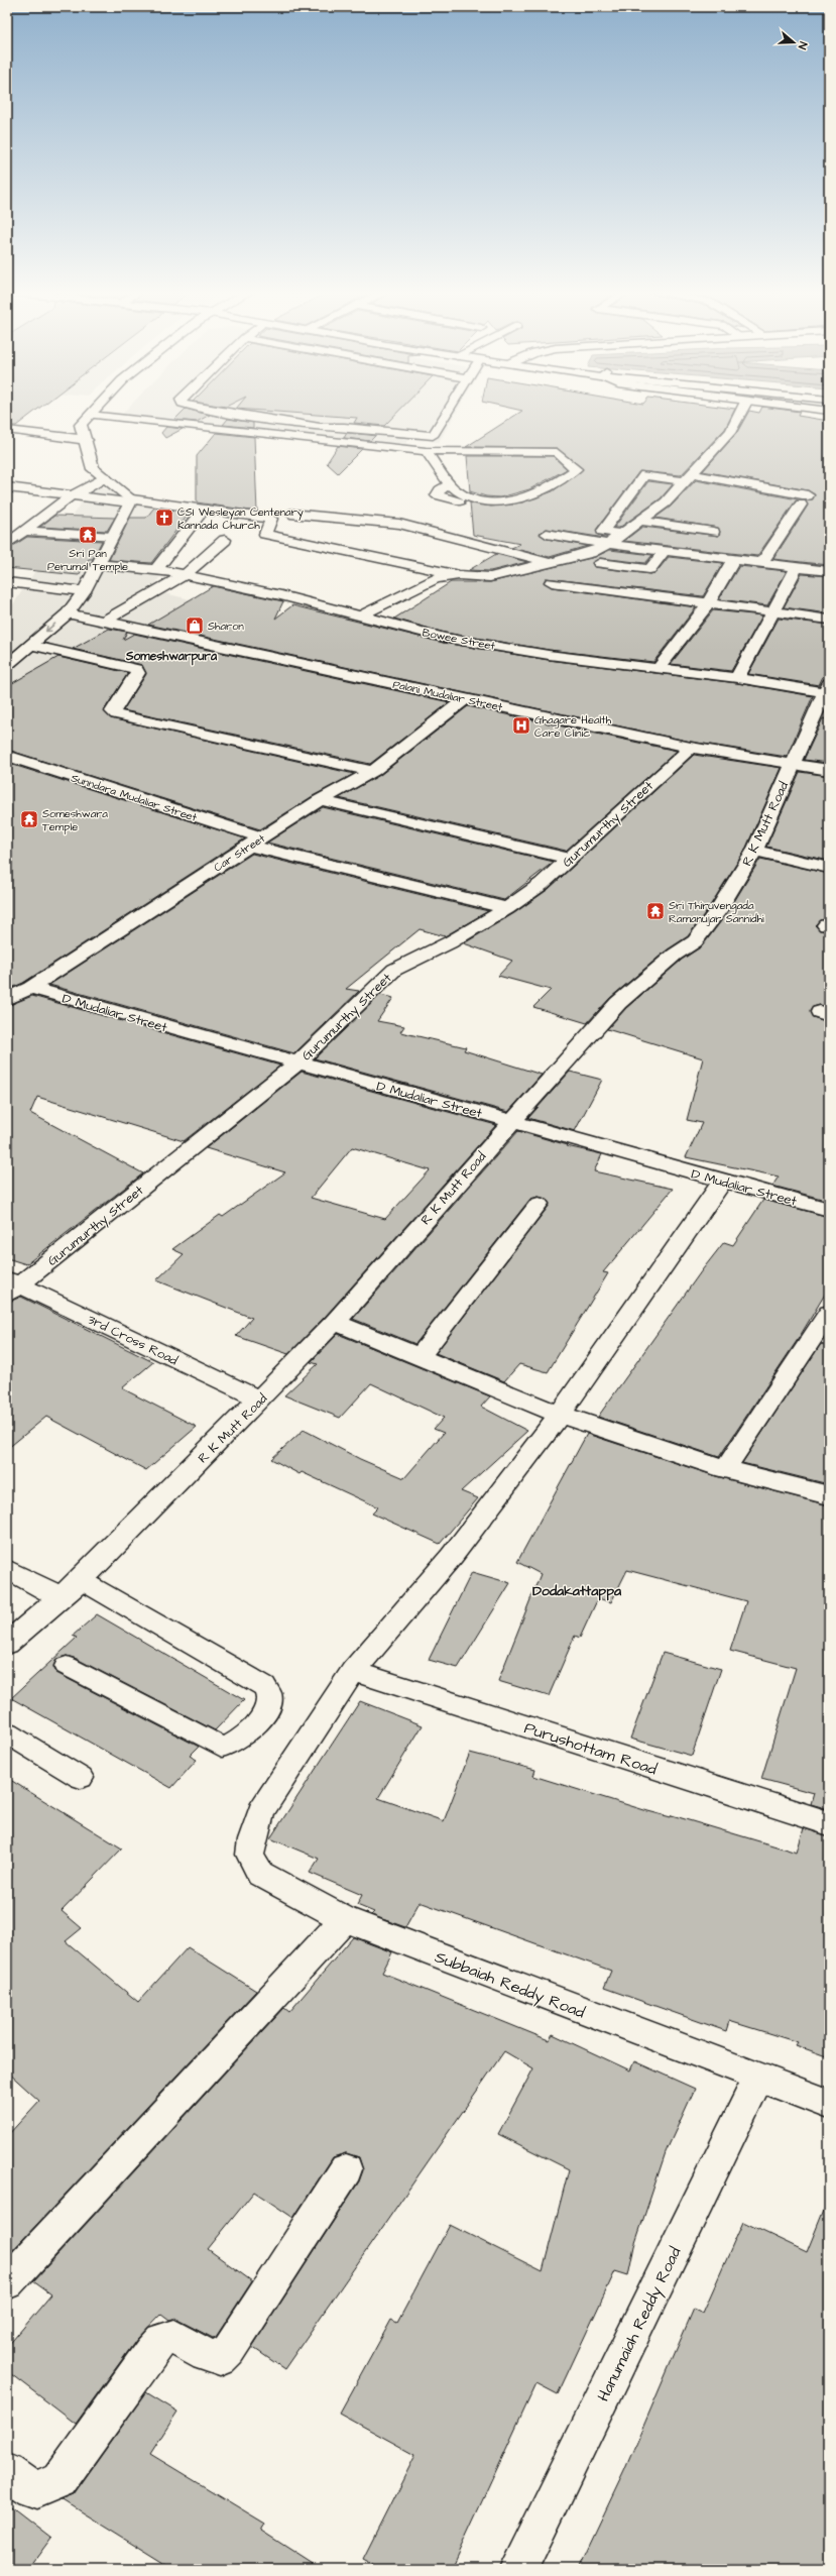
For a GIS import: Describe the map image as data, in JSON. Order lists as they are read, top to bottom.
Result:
{
  "streets": {
    "street": [
      "Bowee Street",
      "Palani Mudaliar Street",
      "Sunndara Mudaliar Street",
      "Gurumurthy Street",
      "R K Mutt Road",
      "Car Street",
      "D Mudaliar Street",
      "3rd Cross Road",
      "Purushottam Road",
      "Subbaiah Reddy Road",
      "Hanumaiah Reddy Road"
    ]
  },
  "crossings": [
    ["Bowee Street", "R K Mutt Road"],
    ["Palani Mudaliar Street", "Gurumurthy Street"],
    ["Palani Mudaliar Street", "R K Mutt Road"],
    ["Palani Mudaliar Street", "Car Street"],
    ["Sunndara Mudaliar Street", "Gurumurthy Street"],
    ["Sunndara Mudaliar Street", "Car Street"],
    ["Gurumurthy Street", "D Mudaliar Street"],
    ["Gurumurthy Street", "3rd Cross Road"],
    ["R K Mutt Road", "D Mudaliar Street"],
    ["R K Mutt Road", "3rd Cross Road"],
    ["Car Street", "D Mudaliar Street"],
    ["D Mudaliar Street", "Subbaiah Reddy Road"],
    ["Purushottam Road", "Subbaiah Reddy Road"],
    ["Subbaiah Reddy Road", "Hanumaiah Reddy Road"]
  ],
  "districts": ["Someshwarpura", "Dodakattappa"],
  "places": {
    "church": ["CSI Wesleyan Centenary Kannada Church"],
    "temple": ["Sri Pan Perumal Temple", "Someshwara Temple", "Sri Thiruvengada Ramanujar Sannidhi"],
    "shop": ["Sharon"],
    "hospital": ["Ghagare Health Care Clinic"]
  },
  "north": "right"
}
